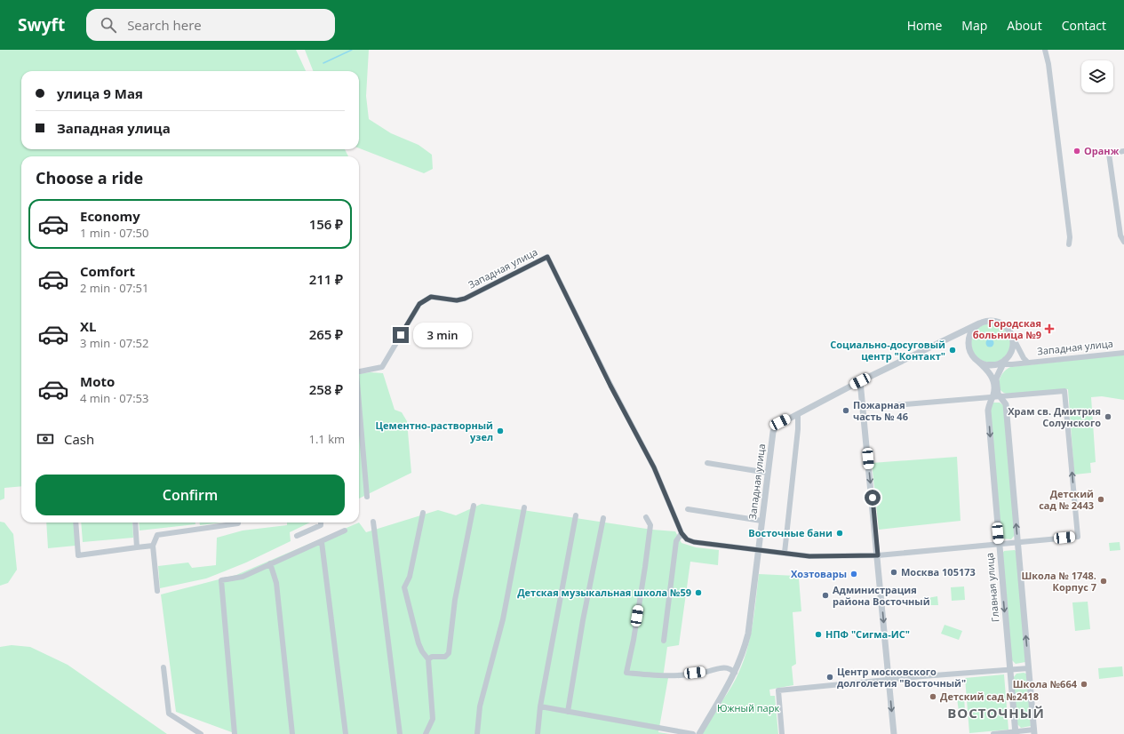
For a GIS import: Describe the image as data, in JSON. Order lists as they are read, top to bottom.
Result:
{
  "streets": {
    "street": ["Западная улица", "Главная улица"]
  },
  "crossings": [
    ["Западная улица", "Главная улица"]
  ],
  "districts": ["ВОСТОЧНЫЙ"],
  "parks": ["Южный парк"],
  "places": {
    "other": [
      "Оранж",
      "Социально-досуговый центр \"Контакт\"",
      "Пожарная часть № 46",
      "Храм св. Дмитрия Солунского",
      "Цементно-растворный узел",
      "Детский сад № 2443",
      "Восточные бани",
      "Москва 105173",
      "Хозтовары",
      "Школа № 1748. Корпус 7",
      "Детская музыкальная школа №59",
      "Администрация района Восточный",
      "НПФ \"Сигма-ИС\"",
      "Центр московского долголетия \"Восточный\"",
      "Школа №664",
      "Детский сад №2418"
    ],
    "health": ["Городская больница №9"]
  },
  "page": {
    "header": "Swyft",
    "search": "Search here",
    "nav": [
      "Home",
      "Map",
      "About",
      "Contact"
    ],
    "banner": ["улица 9 Мая", "Западная улица"],
    "heading": "Choose a ride",
    "list": [
      {
        "name": "Economy",
        "note": "1 min · 07:50",
        "value": "156 ₽"
      },
      {
        "name": "Comfort",
        "note": "2 min · 07:51",
        "value": "211 ₽"
      },
      {
        "name": "XL",
        "note": "3 min · 07:52",
        "value": "265 ₽"
      },
      {
        "name": "Moto",
        "note": "4 min · 07:53",
        "value": "258 ₽"
      }
    ],
    "bubble": "3 min",
    "pay": ["Cash", "1.1 km"],
    "buttons": "Confirm"
  }
}
